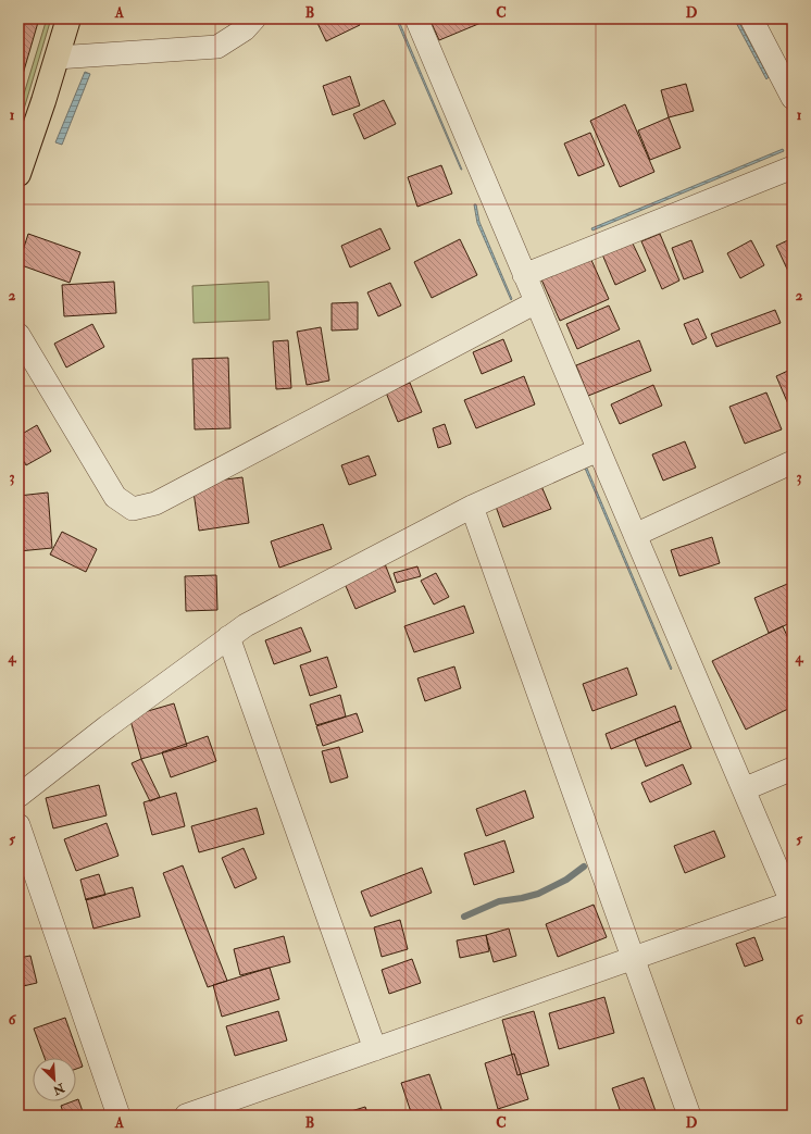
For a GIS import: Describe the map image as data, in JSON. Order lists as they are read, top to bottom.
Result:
{
  "north": "bottom right",
  "grid": {
    "columns": [
      "A",
      "B",
      "C",
      "D"
    ],
    "rows": [
      "1",
      "2",
      "3",
      "4",
      "5",
      "6"
    ]
  }
}
